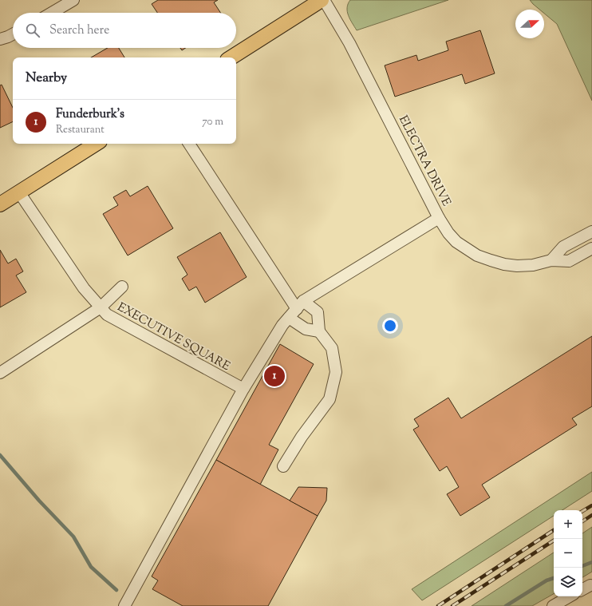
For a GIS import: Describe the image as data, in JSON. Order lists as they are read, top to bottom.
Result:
{
  "streets": {
    "street": ["ELECTRA DRIVE", "EXECUTIVE SQUARE"]
  },
  "north": "right",
  "page": {
    "search": "Search here",
    "heading": "Nearby",
    "list": [
      {
        "mark": "1",
        "name": "Funderburk's",
        "note": "Restaurant",
        "value": "70 m"
      }
    ],
    "pins": "1",
    "map_buttons": ["+", "−"]
  }
}
